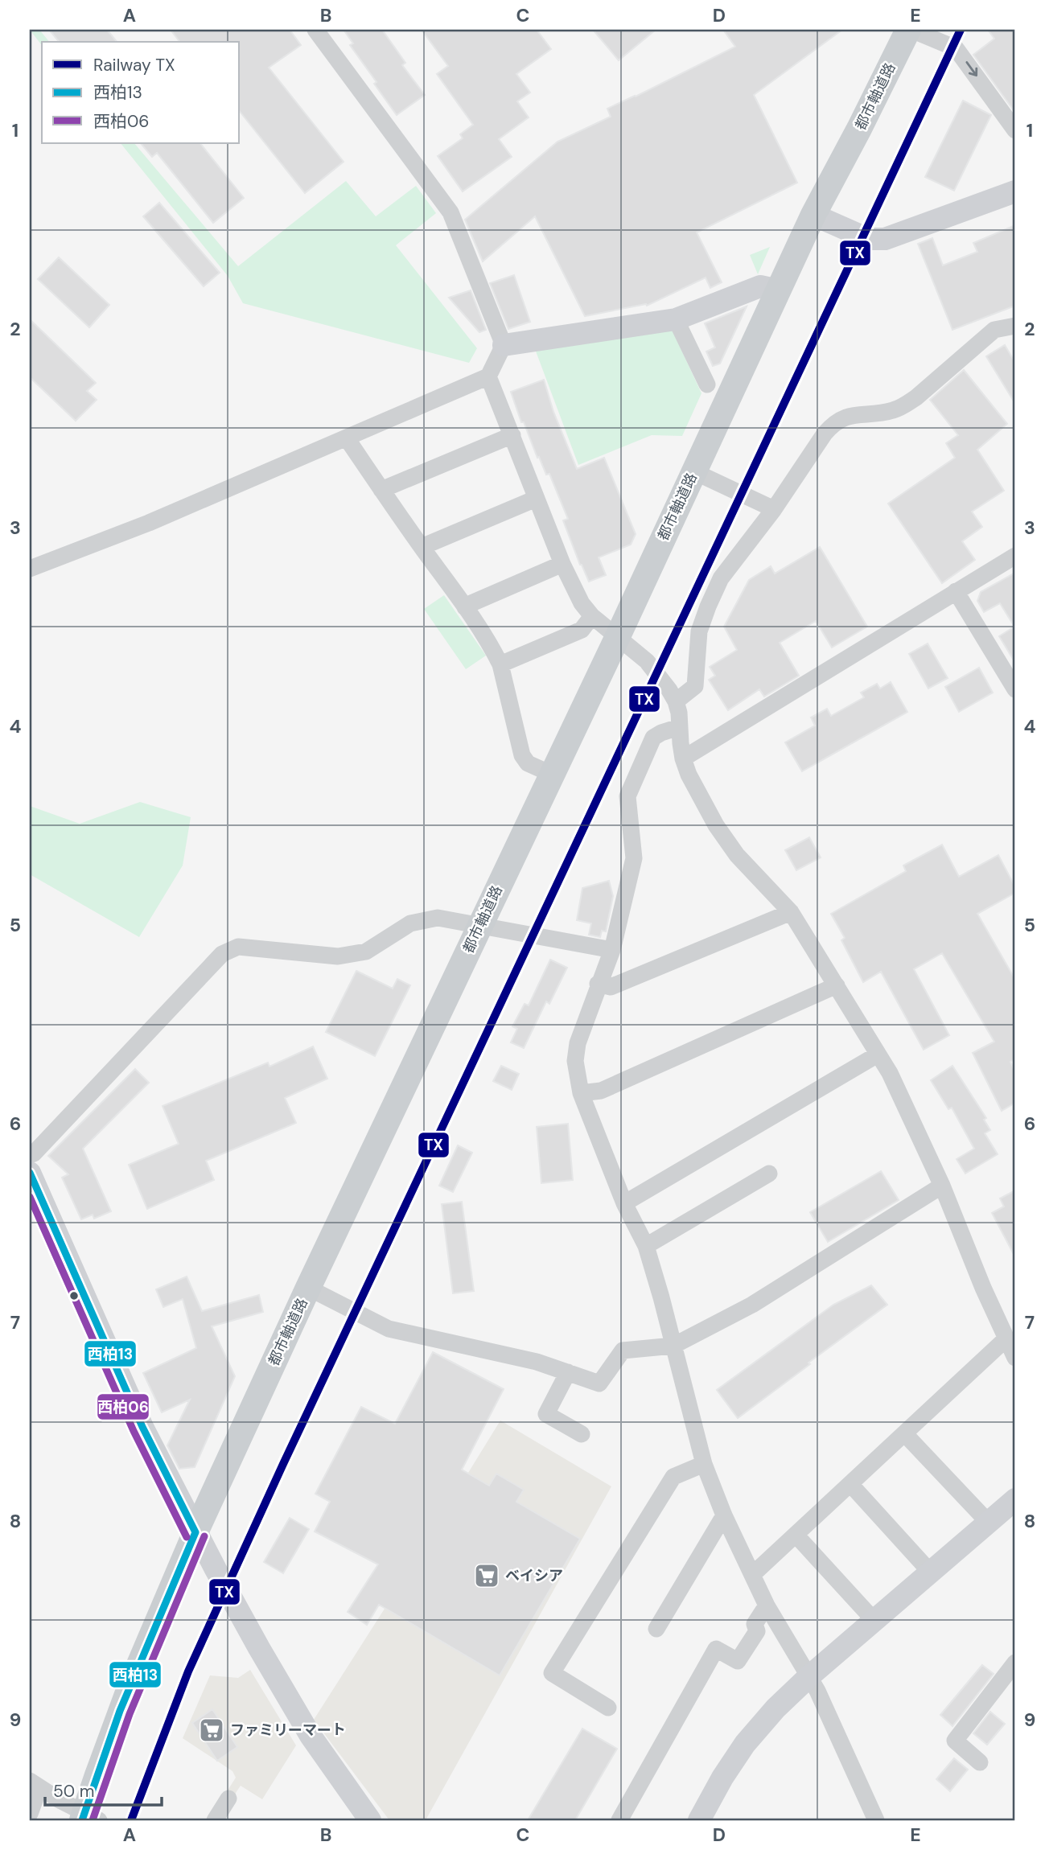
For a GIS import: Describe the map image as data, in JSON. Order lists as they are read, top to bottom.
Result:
{
  "streets": {
    "main road": ["都市軸道路"]
  },
  "places": {
    "supermarket": ["ベイシア", "ファミリーマート"]
  },
  "lines": ["rail line TX", "transit line 西柏13", "transit line 西柏06"],
  "legend": ["Railway TX", "西柏13", "西柏06"],
  "scale_bar": "50 m",
  "grid": {
    "columns": [
      "A",
      "B",
      "C",
      "D",
      "E"
    ],
    "rows": [
      "1",
      "2",
      "3",
      "4",
      "5",
      "6",
      "7",
      "8",
      "9"
    ]
  }
}
